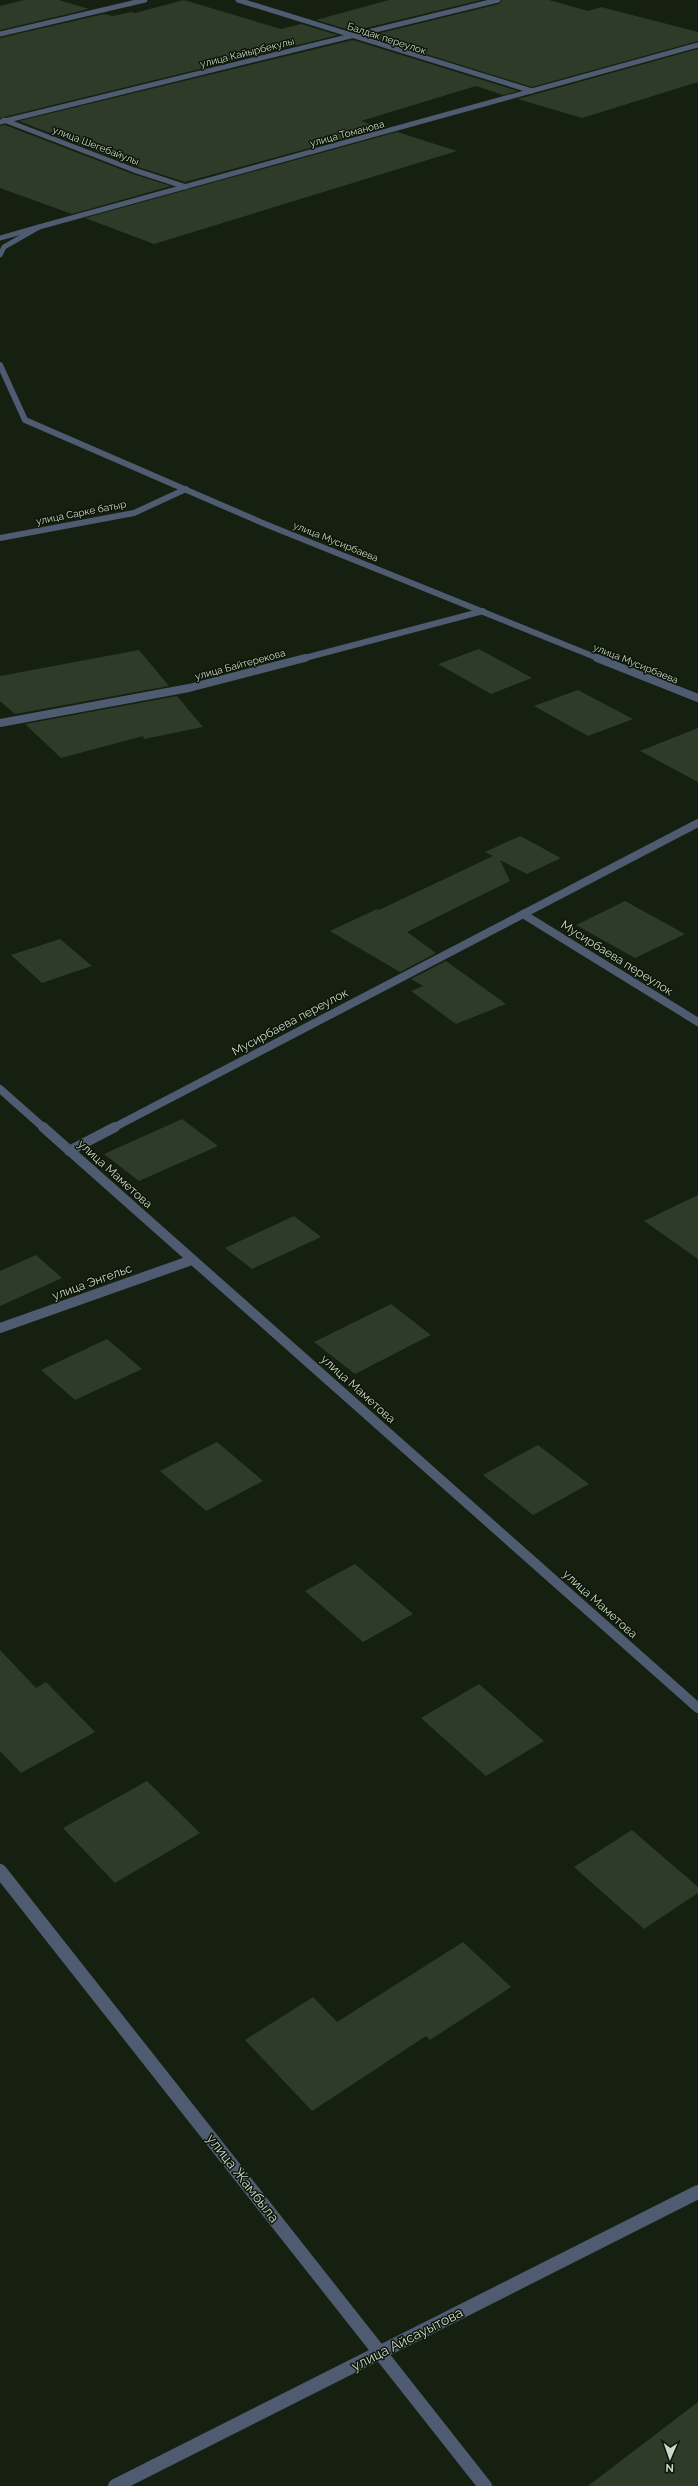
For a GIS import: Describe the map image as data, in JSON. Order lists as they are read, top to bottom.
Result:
{
  "streets": {
    "street": [
      "Балдак переулок",
      "улица Кайырбекулы",
      "улица Томанова",
      "улица Шегебайулы",
      "улица Сарке батыр",
      "улица Мусирбаева",
      "улица Байтерекова",
      "Мусирбаева переулок",
      "улица Маметова",
      "улица Энгельс",
      "улица Жамбыла",
      "улица Айсауытова"
    ]
  },
  "crossings": [
    ["Балдак переулок", "улица Кайырбекулы"],
    ["Балдак переулок", "улица Томанова"],
    ["улица Кайырбекулы", "улица Шегебайулы"],
    ["улица Томанова", "улица Шегебайулы"],
    ["улица Сарке батыр", "улица Мусирбаева"],
    ["улица Мусирбаева", "улица Байтерекова"],
    ["Мусирбаева переулок", "улица Маметова"],
    ["улица Маметова", "улица Энгельс"],
    ["улица Жамбыла", "улица Айсауытова"]
  ],
  "north": "bottom"
}
